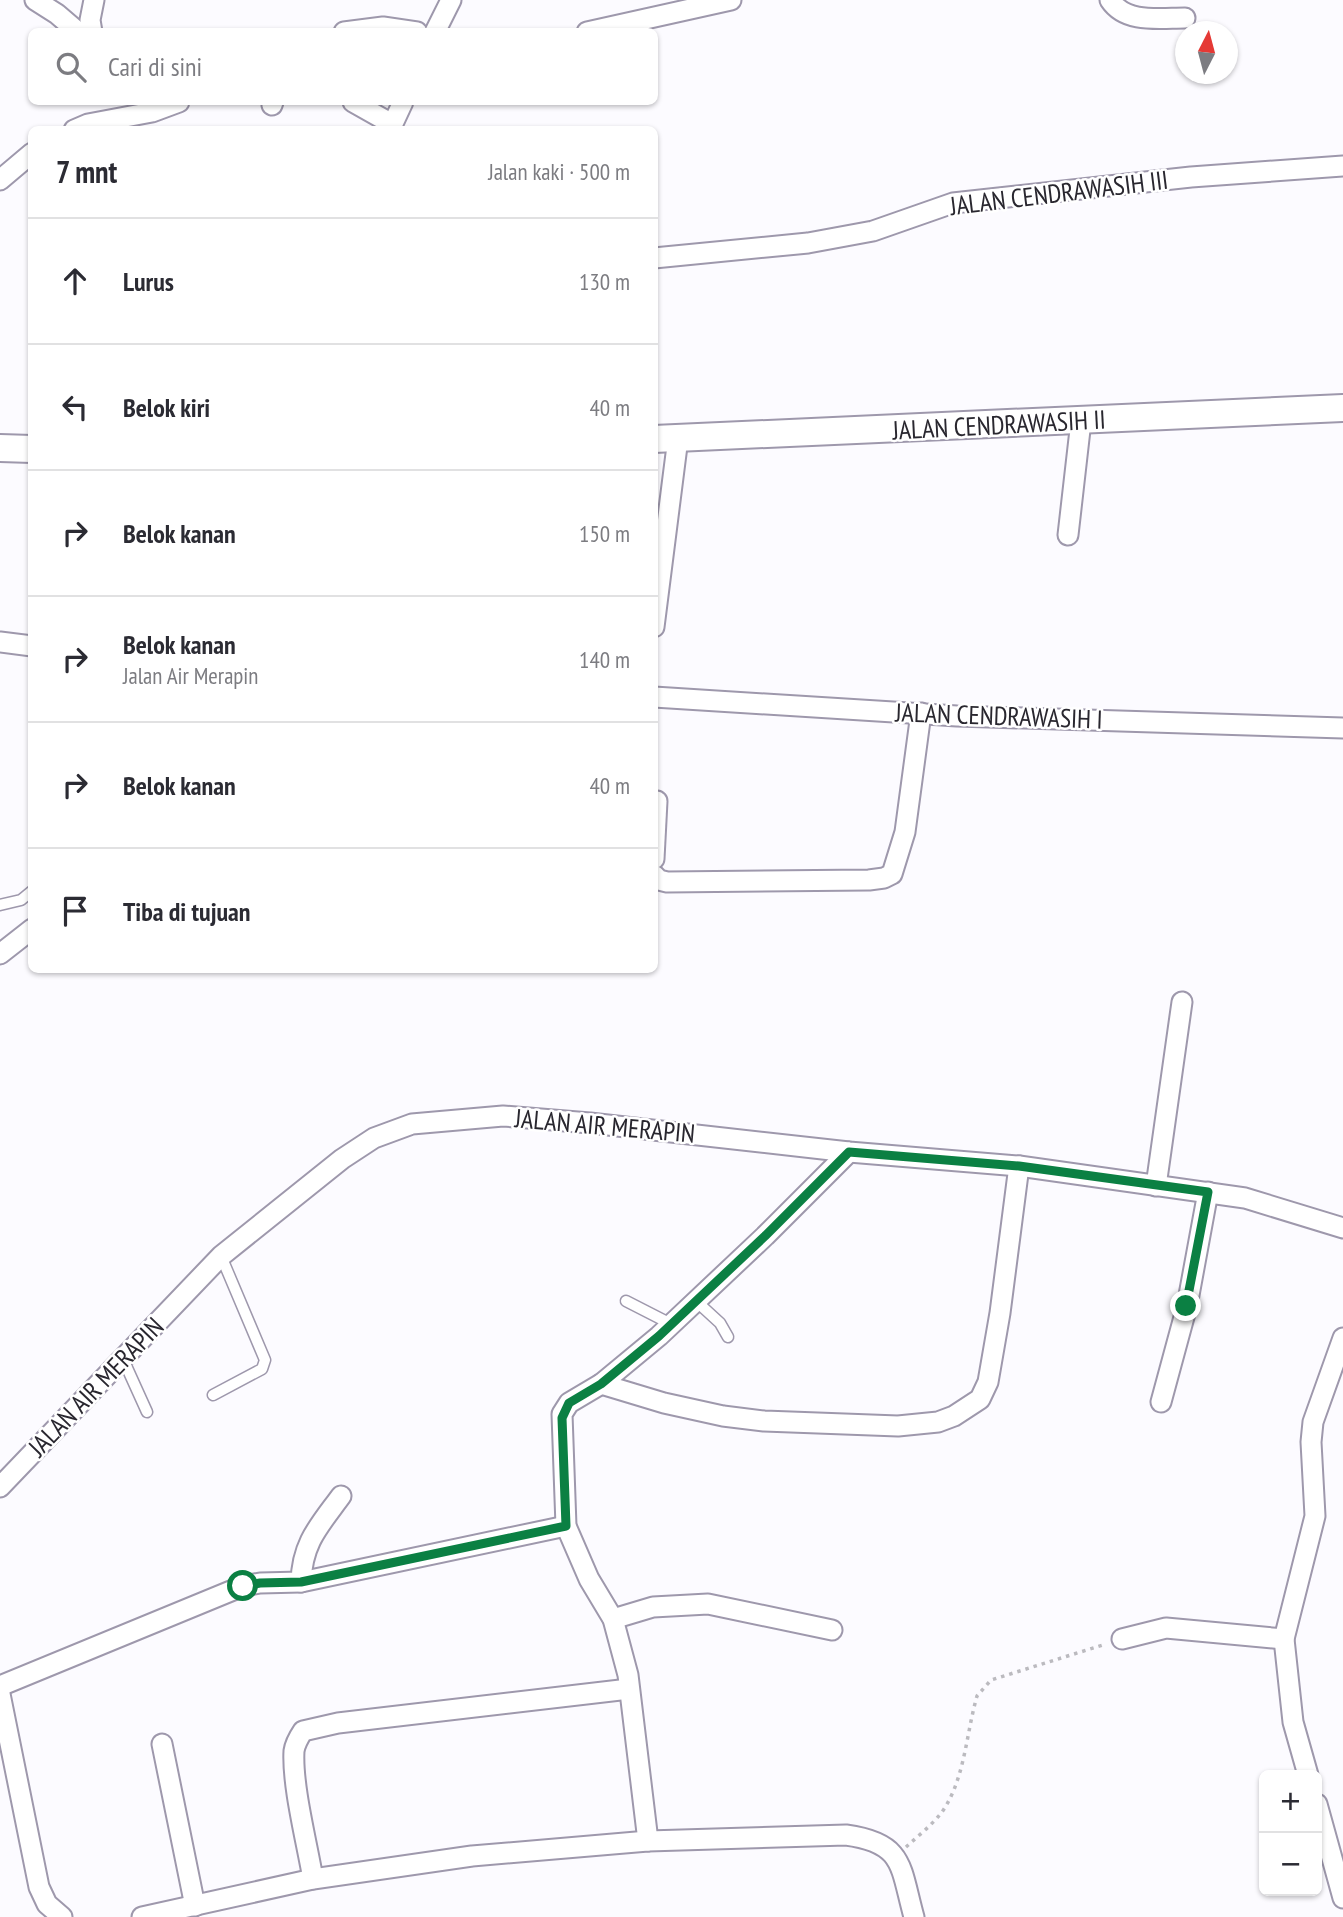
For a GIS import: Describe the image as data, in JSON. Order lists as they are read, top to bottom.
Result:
{
  "streets": {
    "street": [
      "JALAN CENDRAWASIH III",
      "JALAN CENDRAWASIH II",
      "JALAN CENDRAWASIH I",
      "JALAN AIR MERAPIN"
    ]
  },
  "north": "top",
  "page": {
    "search": "Cari di sini",
    "heading": ["7 mnt", "Jalan kaki · 500 m"],
    "list": [
      ["Lurus", "130 m"],
      ["Belok kiri", "40 m"],
      ["Belok kanan", "150 m"],
      ["Belok kanan", "Jalan Air Merapin", "140 m"],
      ["Belok kanan", "40 m"],
      "Tiba di tujuan"
    ],
    "map_buttons": ["+", "−"]
  }
}
